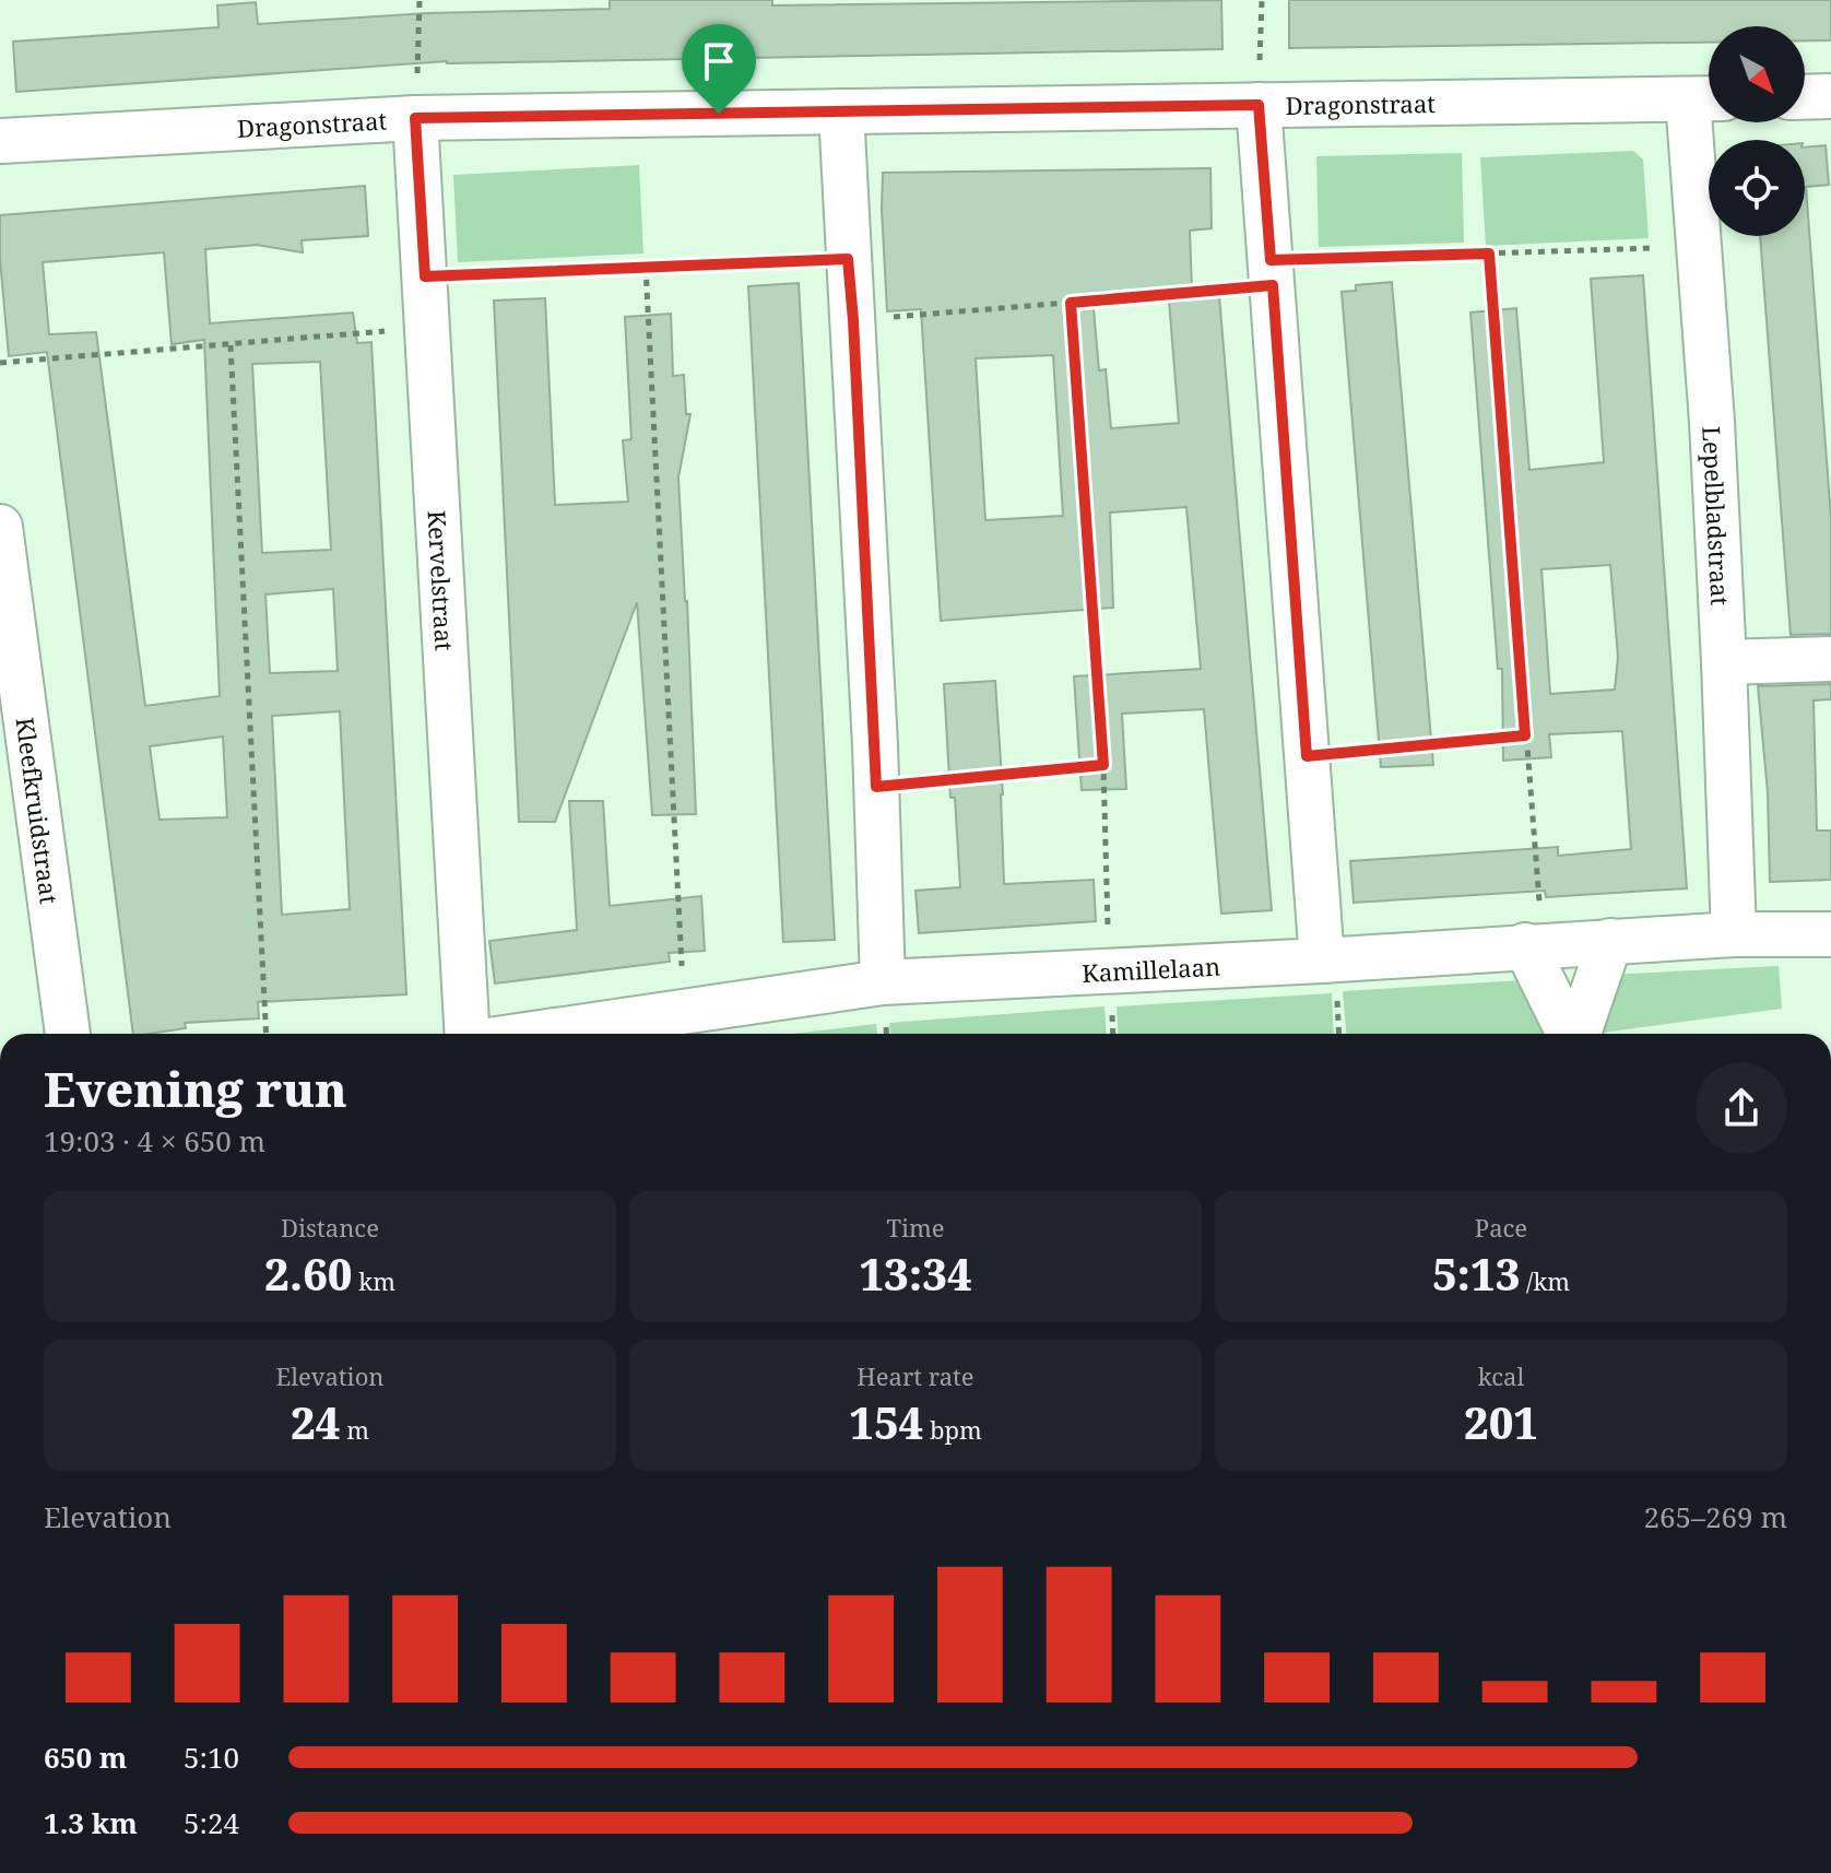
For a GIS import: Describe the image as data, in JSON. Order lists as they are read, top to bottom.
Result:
{
  "streets": {
    "street": [
      "Dragonstraat",
      "Lepelbladstraat",
      "Kervelstraat",
      "Kleefkruidstraat",
      "Kamillelaan"
    ]
  },
  "crossings": [
    ["Dragonstraat", "Lepelbladstraat"],
    ["Dragonstraat", "Kervelstraat"],
    ["Lepelbladstraat", "Kamillelaan"]
  ],
  "north": "bottom right",
  "page": {
    "heading": ["Evening run", "19:03 · 4 × 650 m"],
    "stats": [
      ["Distance", "2.60 km"],
      ["Time", "13:34"],
      ["Pace", "5:13 /km"],
      ["Elevation", "24 m"],
      ["Heart rate", "154 bpm"],
      ["kcal", "201"]
    ],
    "chart": ["Elevation", "265–269 m"],
    "list": [
      {
        "name": "650 m",
        "note": "5:10"
      },
      {
        "name": "1.3 km",
        "note": "5:24"
      }
    ]
  }
}
